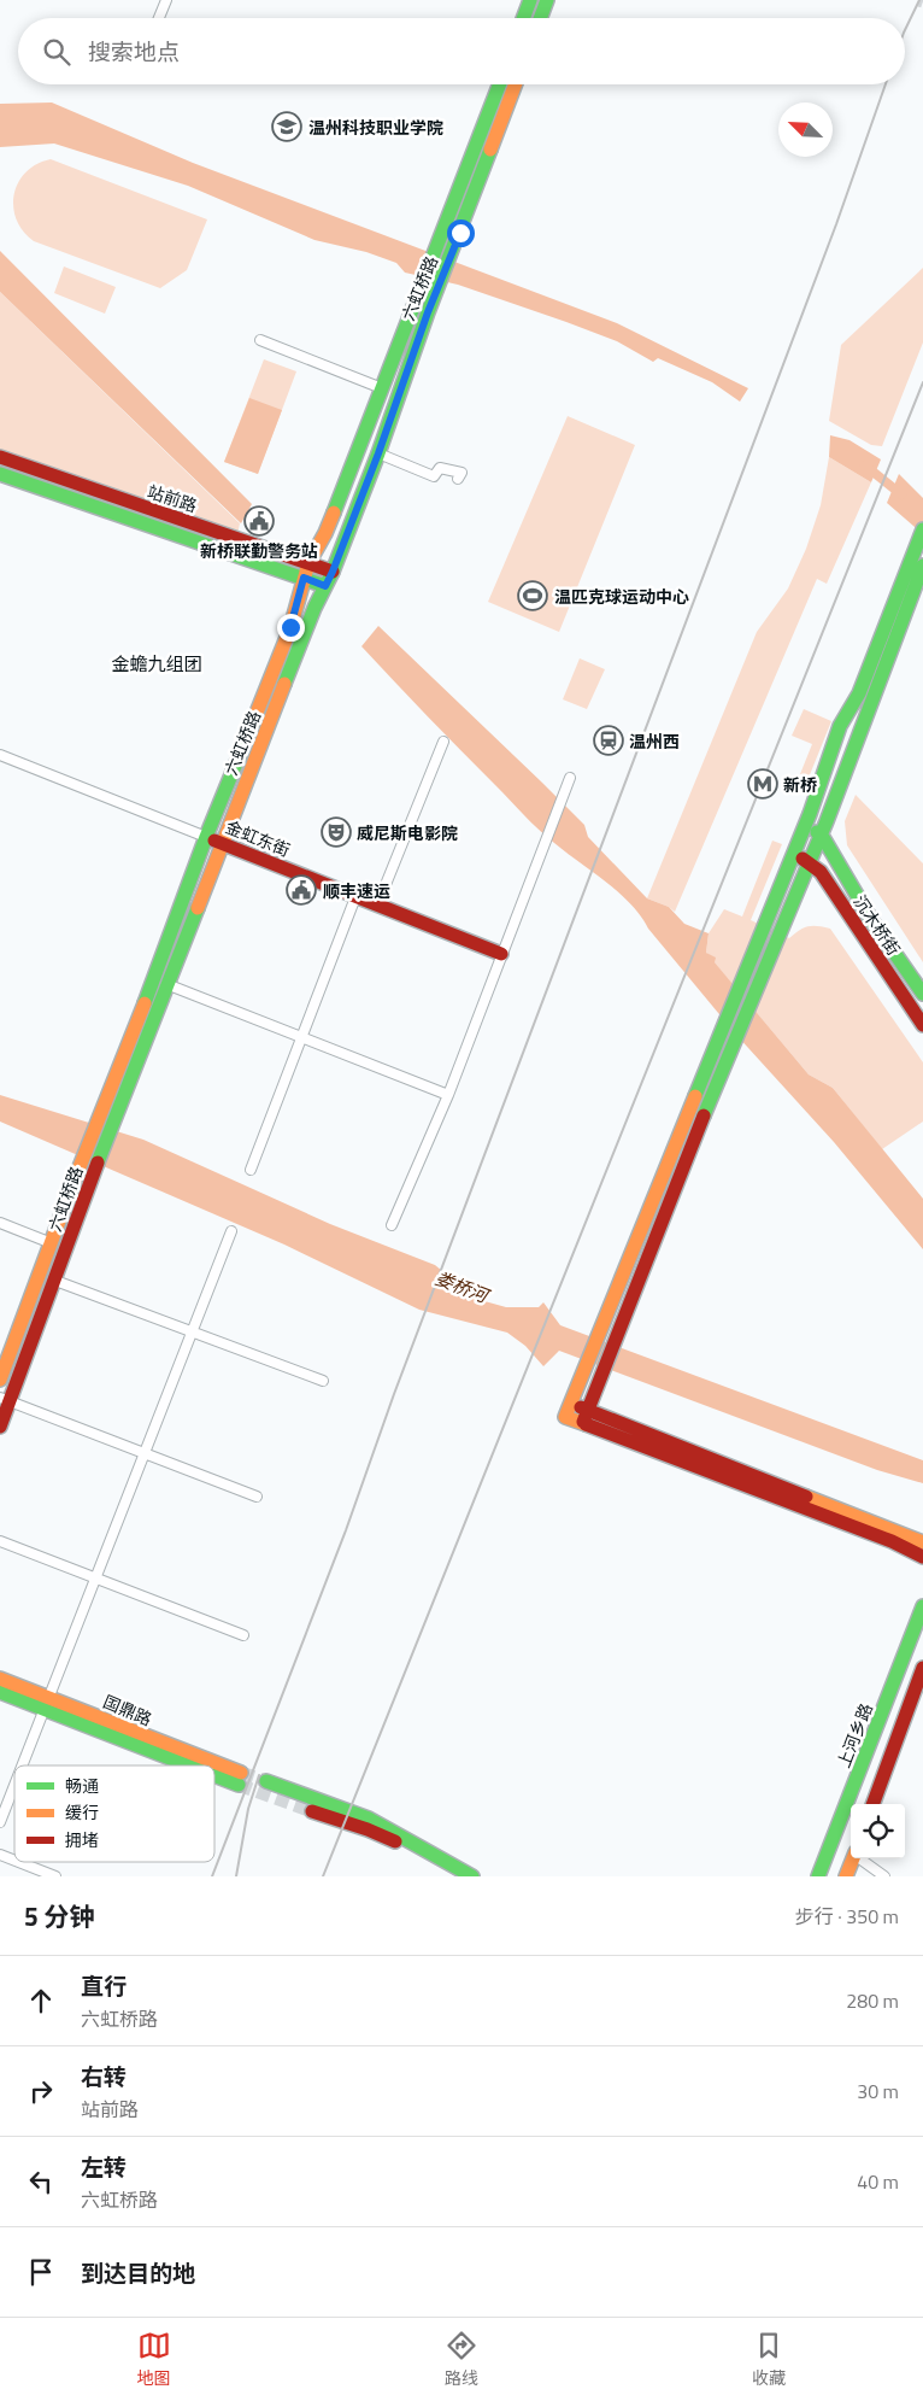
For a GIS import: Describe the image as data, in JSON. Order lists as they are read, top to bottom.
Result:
{
  "streets": {
    "main road": [
      "六虹桥路",
      "站前路",
      "金虹东街",
      "沉木桥街",
      "国鼎路",
      "上河乡路"
    ]
  },
  "crossings": [
    ["六虹桥路", "站前路"],
    ["六虹桥路", "金虹东街"]
  ],
  "districts": ["金蟾九组团"],
  "water": ["娄桥河"],
  "places": {
    "school or university": ["温州科技职业学院"],
    "public building": ["新桥联勤警务站", "顺丰速运"],
    "sports": ["温匹克球运动中心"],
    "station": ["温州西"],
    "metro station": ["新桥"],
    "theatre": ["威尼斯电影院"]
  },
  "legend": ["畅通", "缓行", "拥堵"],
  "north": "top left",
  "page": {
    "search": "搜索地点",
    "heading": ["5 分钟", "步行 · 350 m"],
    "list": [
      ["直行", "六虹桥路", "280 m"],
      ["右转", "站前路", "30 m"],
      ["左转", "六虹桥路", "40 m"],
      "到达目的地"
    ],
    "nav": ["地图", "路线", "收藏"]
  }
}
